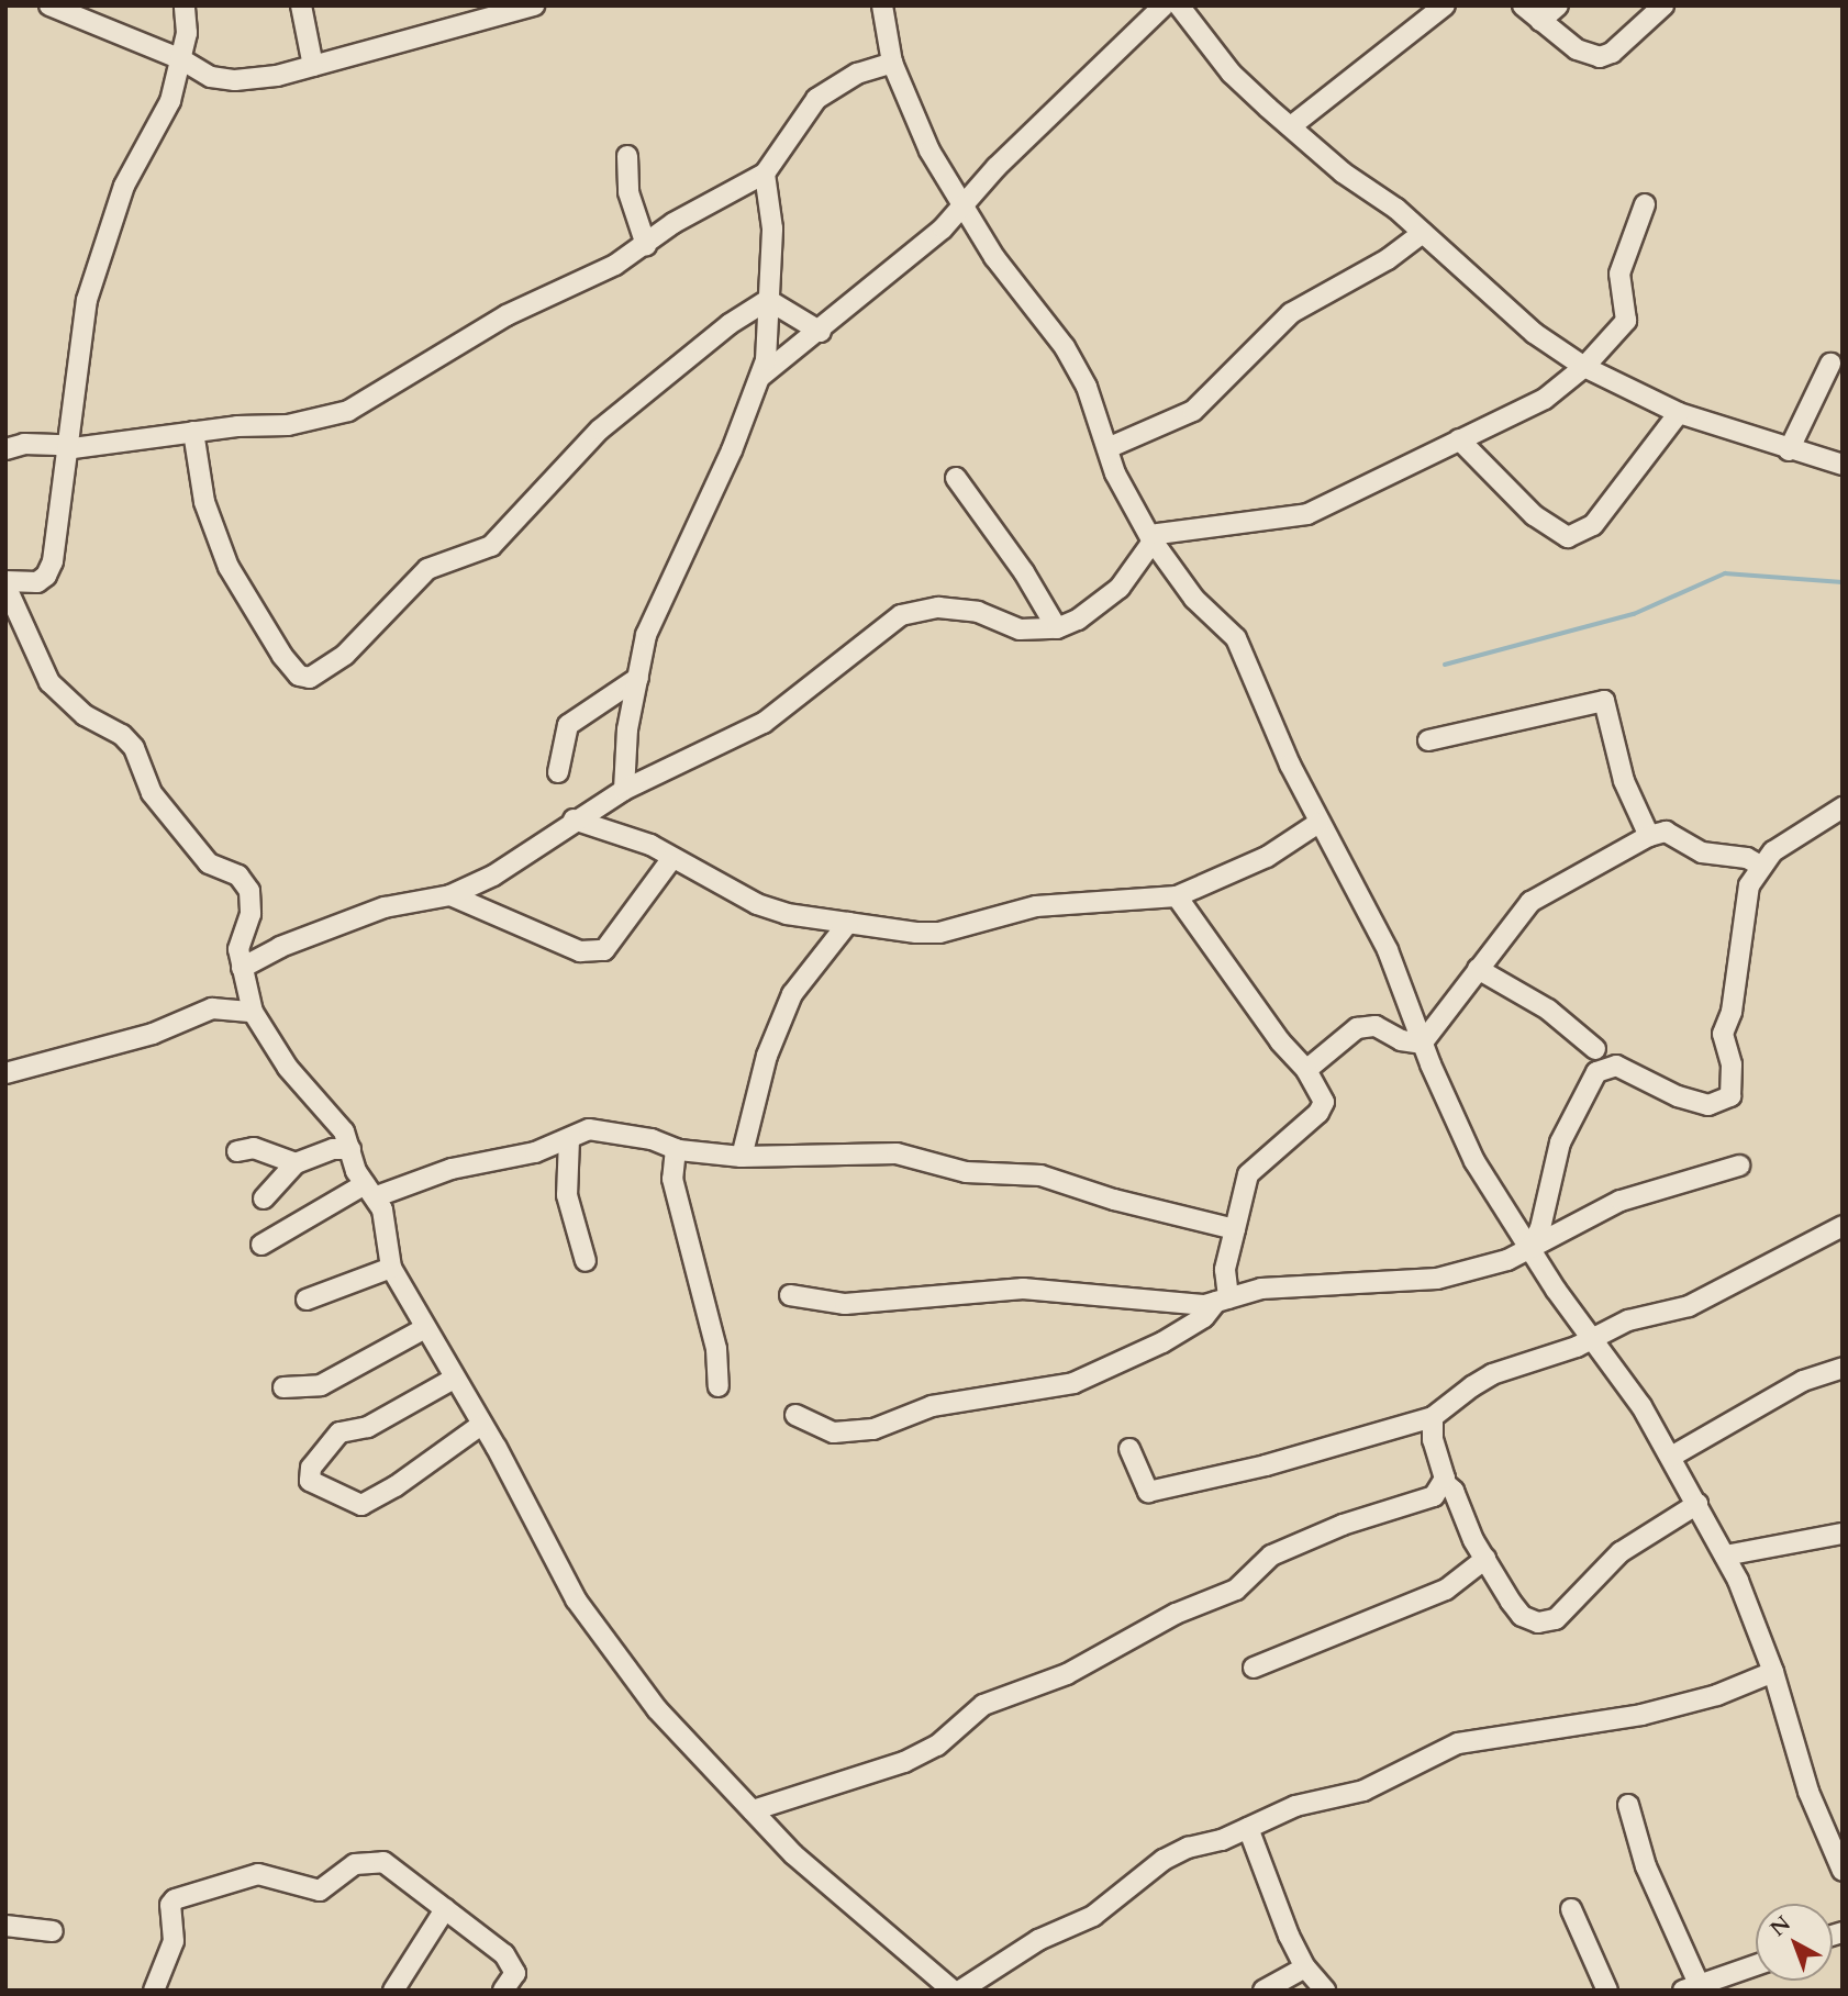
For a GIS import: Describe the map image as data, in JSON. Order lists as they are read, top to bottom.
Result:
{
  "north": "top left"
}
